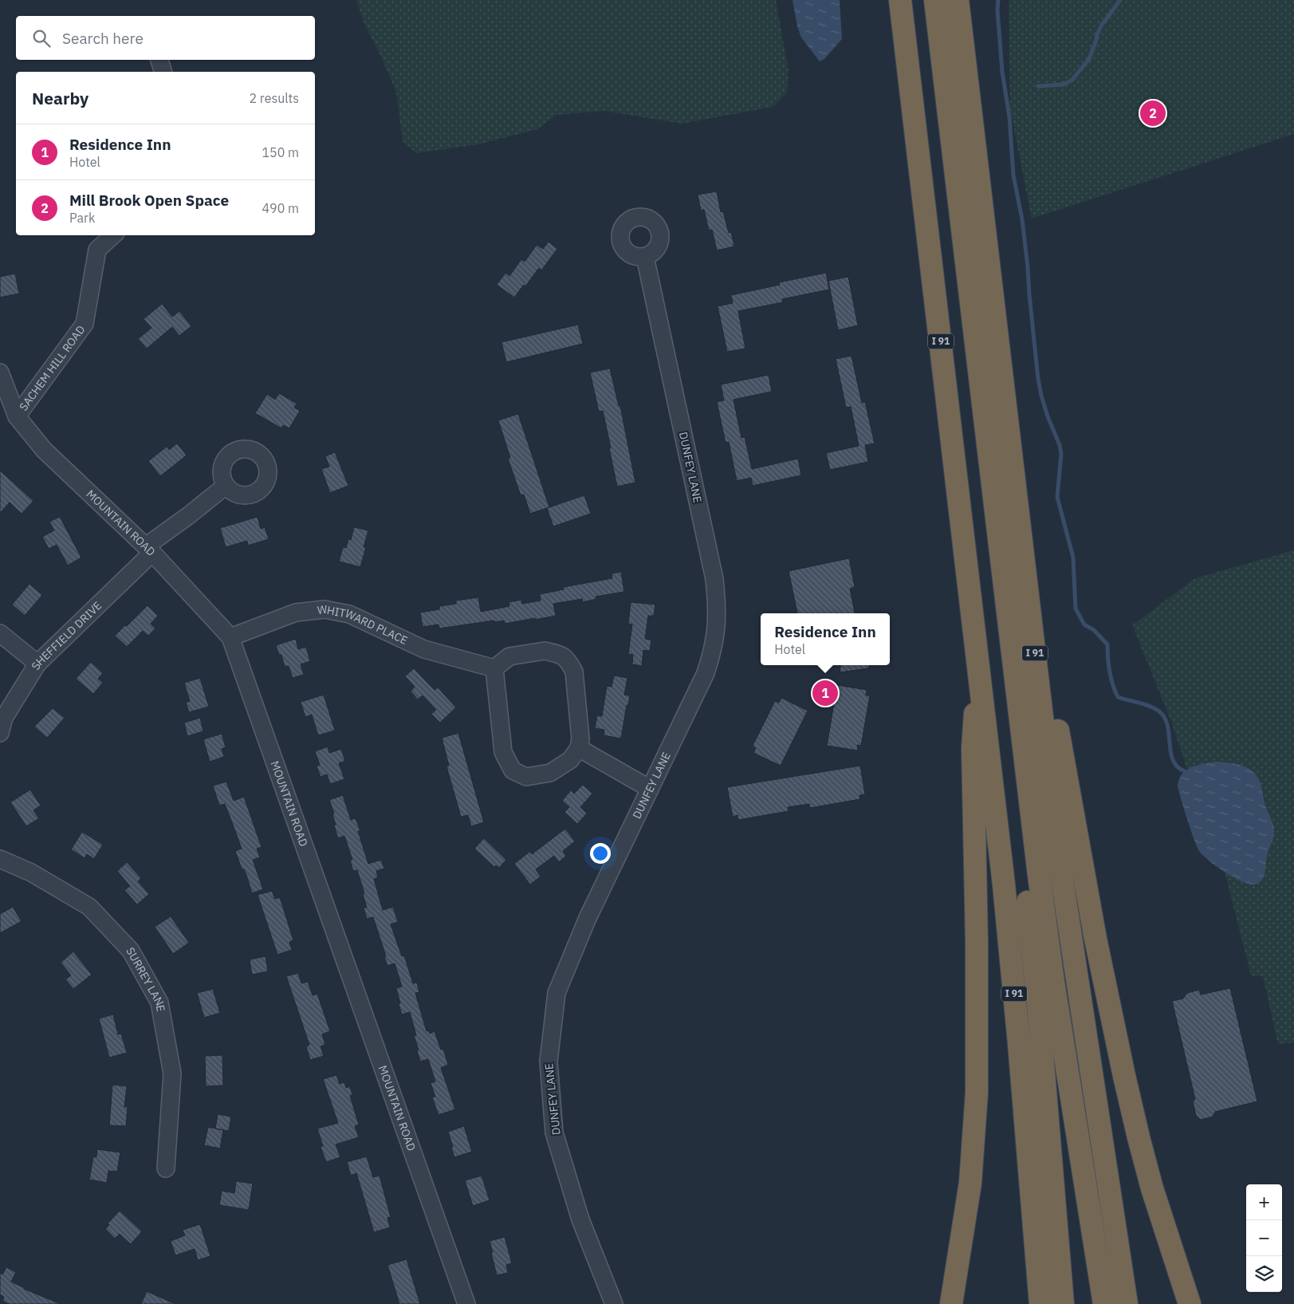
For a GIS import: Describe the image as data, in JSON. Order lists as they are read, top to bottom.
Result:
{
  "streets": {
    "highway": ["I 91"],
    "street": [
      "SACHEM HILL ROAD",
      "DUNFEY LANE",
      "MOUNTAIN ROAD",
      "WHITWARD PLACE",
      "SHEFFIELD DRIVE",
      "SURREY LANE"
    ]
  },
  "crossings": [
    ["SACHEM HILL ROAD", "MOUNTAIN ROAD"],
    ["MOUNTAIN ROAD", "WHITWARD PLACE"],
    ["MOUNTAIN ROAD", "SHEFFIELD DRIVE"]
  ],
  "page": {
    "search": "Search here",
    "heading": ["Nearby", "2 results"],
    "pins": ["2", "1"],
    "list": [
      {
        "mark": "1",
        "name": "Residence Inn",
        "note": "Hotel",
        "value": "150 m"
      },
      {
        "mark": "2",
        "name": "Mill Brook Open Space",
        "note": "Park",
        "value": "490 m"
      }
    ],
    "popup": ["Residence Inn", "Hotel"],
    "map_buttons": ["+", "−"]
  }
}
